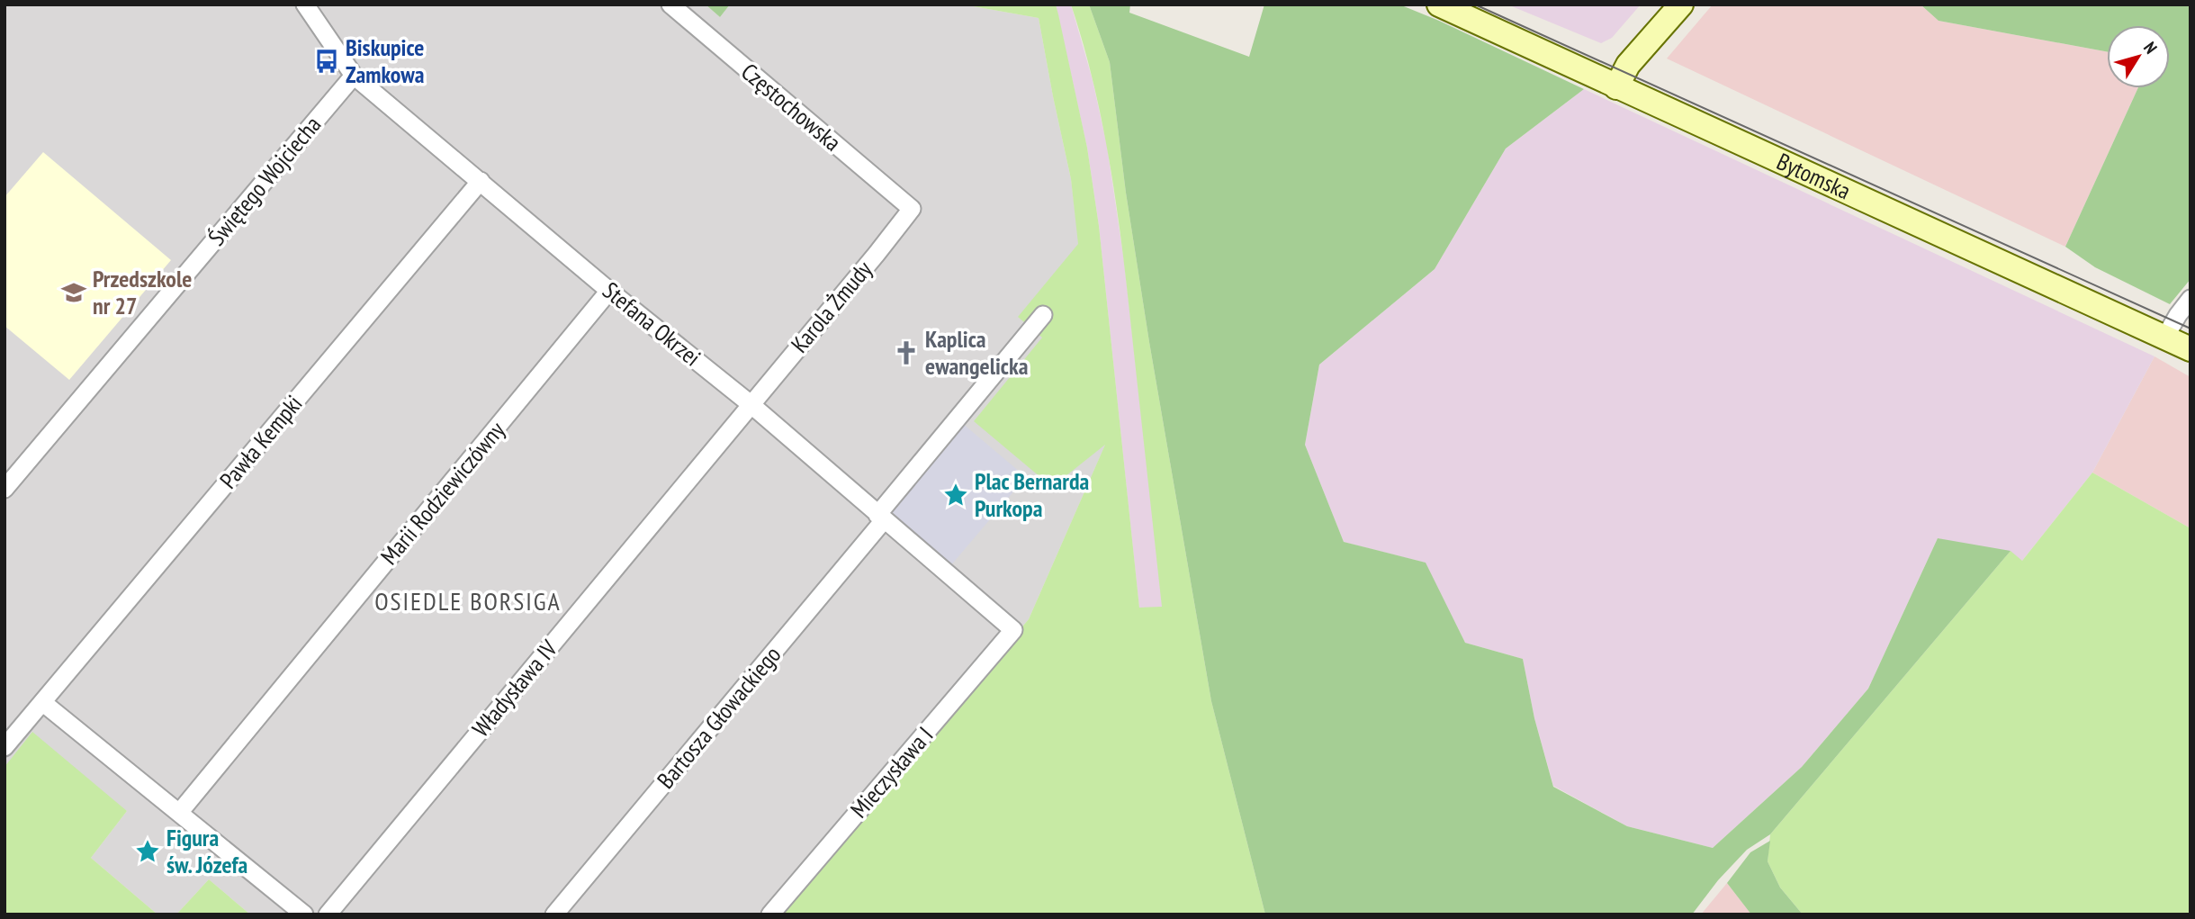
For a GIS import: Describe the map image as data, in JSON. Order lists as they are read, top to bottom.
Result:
{
  "streets": {
    "street": [
      "Częstochowska",
      "Bytomska",
      "Świętego Wojciecha",
      "Karola Żmudy",
      "Stefana Okrzei",
      "Pawła Kempki",
      "Marii Rodziewiczówny",
      "Władysława IV",
      "Bartosza Głowackiego",
      "Mieczysława I"
    ]
  },
  "crossings": [
    ["Częstochowska", "Karola Żmudy"],
    ["Świętego Wojciecha", "Stefana Okrzei"],
    ["Karola Żmudy", "Stefana Okrzei"],
    ["Karola Żmudy", "Władysława IV"],
    ["Stefana Okrzei", "Pawła Kempki"],
    ["Stefana Okrzei", "Marii Rodziewiczówny"],
    ["Stefana Okrzei", "Władysława IV"],
    ["Stefana Okrzei", "Bartosza Głowackiego"],
    ["Stefana Okrzei", "Mieczysława I"]
  ],
  "districts": ["OSIEDLE BORSIGA"],
  "places": {
    "bus stop": ["Biskupice Zamkowa"],
    "school or university": ["Przedszkole nr 27"],
    "church": ["Kaplica ewangelicka"],
    "place": ["Plac Bernarda Purkopa", "Figura św. Józefa"]
  },
  "north": "top right"
}
